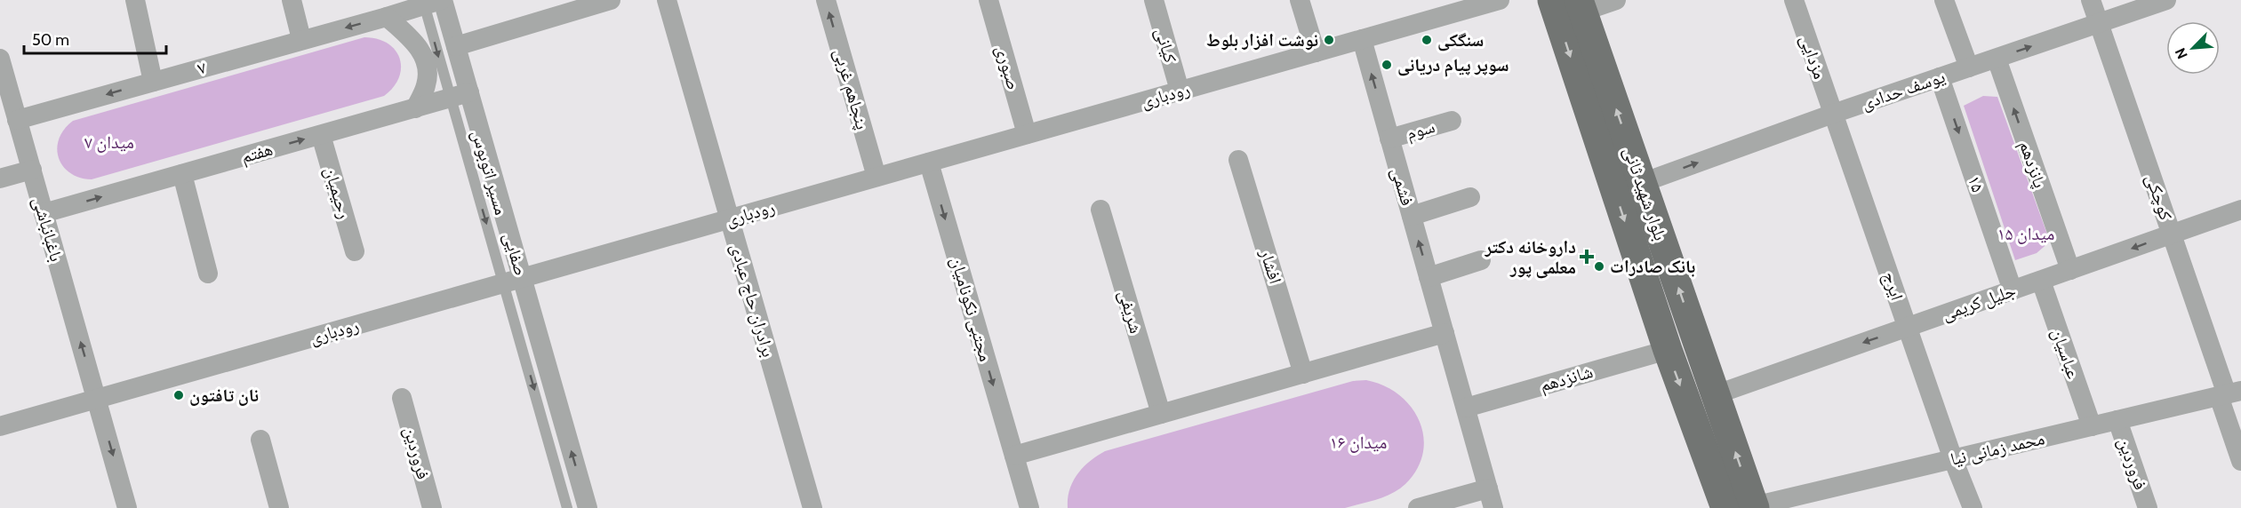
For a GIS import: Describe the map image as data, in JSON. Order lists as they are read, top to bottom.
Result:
{
  "streets": {
    "main road": ["بلوار شهید ثانی"],
    "street": [
      "کیانی",
      "مزدایی",
      "۷",
      "صبوری",
      "پنجاهم غربی",
      "یوسف حدادی",
      "رودباری",
      "سوم",
      "هفتم",
      "پانزدهم",
      "۱۵",
      "فشمی",
      "رحیمیان",
      "کوچکی",
      "باغبانباشی",
      "صفایی",
      "افشار",
      "ایرج",
      "برادران حاج عبادی",
      "جلیل کریمی",
      "مجتبی نکونامیان",
      "شریفی",
      "عباسیان",
      "شانزدهم",
      "محمد زمانی نیا",
      "فروردین"
    ],
    "lane": ["مسیر اتوبوس"]
  },
  "crossings": [
    ["کیانی", "رودباری"],
    ["مزدایی", "یوسف حدادی"],
    ["مزدایی", "ایرج"],
    ["۷", "مسیر اتوبوس"],
    ["۷", "باغبانباشی"],
    ["۷", "صفایی"],
    ["صبوری", "رودباری"],
    ["پنجاهم غربی", "رودباری"],
    ["یوسف حدادی", "پانزدهم"],
    ["یوسف حدادی", "۱۵"],
    ["یوسف حدادی", "بلوار شهید ثانی"],
    ["یوسف حدادی", "کوچکی"],
    ["یوسف حدادی", "ایرج"],
    ["رودباری", "مسیر اتوبوس"],
    ["رودباری", "فشمی"],
    ["رودباری", "باغبانباشی"],
    ["رودباری", "صفایی"],
    ["رودباری", "برادران حاج عبادی"],
    ["رودباری", "مجتبی نکونامیان"],
    ["سوم", "فشمی"],
    ["هفتم", "مسیر اتوبوس"],
    ["هفتم", "رحیمیان"],
    ["هفتم", "باغبانباشی"],
    ["هفتم", "صفایی"],
    ["پانزدهم", "جلیل کریمی"],
    ["مسیر اتوبوس", "صفایی"],
    ["۱۵", "جلیل کریمی"],
    ["بلوار شهید ثانی", "جلیل کریمی"],
    ["بلوار شهید ثانی", "شانزدهم"],
    ["بلوار شهید ثانی", "محمد زمانی نیا"],
    ["کوچکی", "جلیل کریمی"],
    ["کوچکی", "محمد زمانی نیا"],
    ["ایرج", "جلیل کریمی"],
    ["ایرج", "محمد زمانی نیا"],
    ["جلیل کریمی", "عباسیان"],
    ["عباسیان", "محمد زمانی نیا"],
    ["محمد زمانی نیا", "فروردین"]
  ],
  "one_way": [
    "۷",
    "پنجاهم غربی",
    "یوسف حدادی",
    "هفتم",
    "پانزدهم",
    "مسیر اتوبوس",
    "۱۵",
    "فشمی",
    "صفایی",
    "جلیل کریمی",
    "مجتبی نکونامیان"
  ],
  "parks": ["میدان ۷", "میدان ۱۵", "میدان ۱۶"],
  "places": {
    "other": [
      "نوشت افزار بلوط",
      "سنگکی",
      "سوپر پیام دریانی",
      "بانک صادرات",
      "نان تافتون"
    ],
    "health": ["داروخانه دکتر معلمی پور"]
  },
  "scale_bar": "50 m",
  "north": "bottom left"
}
